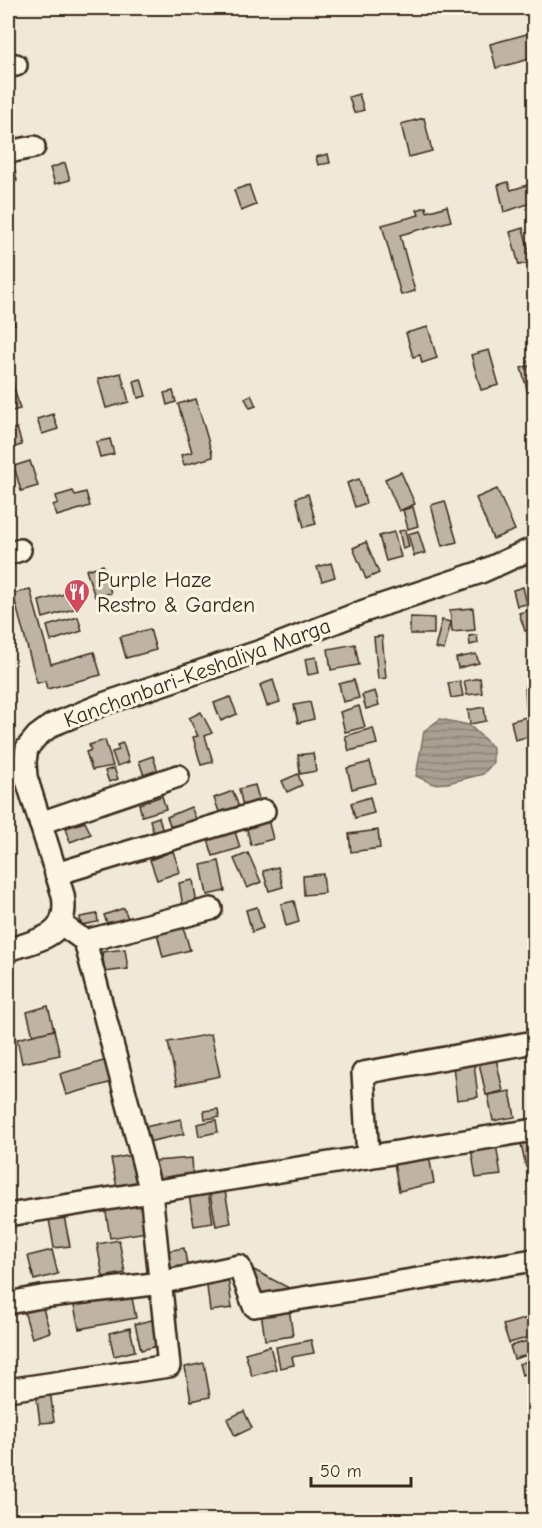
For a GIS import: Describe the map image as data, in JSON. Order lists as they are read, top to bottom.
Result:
{
  "streets": {
    "street": ["Kanchanbari-Keshaliya Marga"]
  },
  "places": {
    "restaurant": ["Purple Haze Restro & Garden"]
  },
  "scale_bar": "50 m"
}
